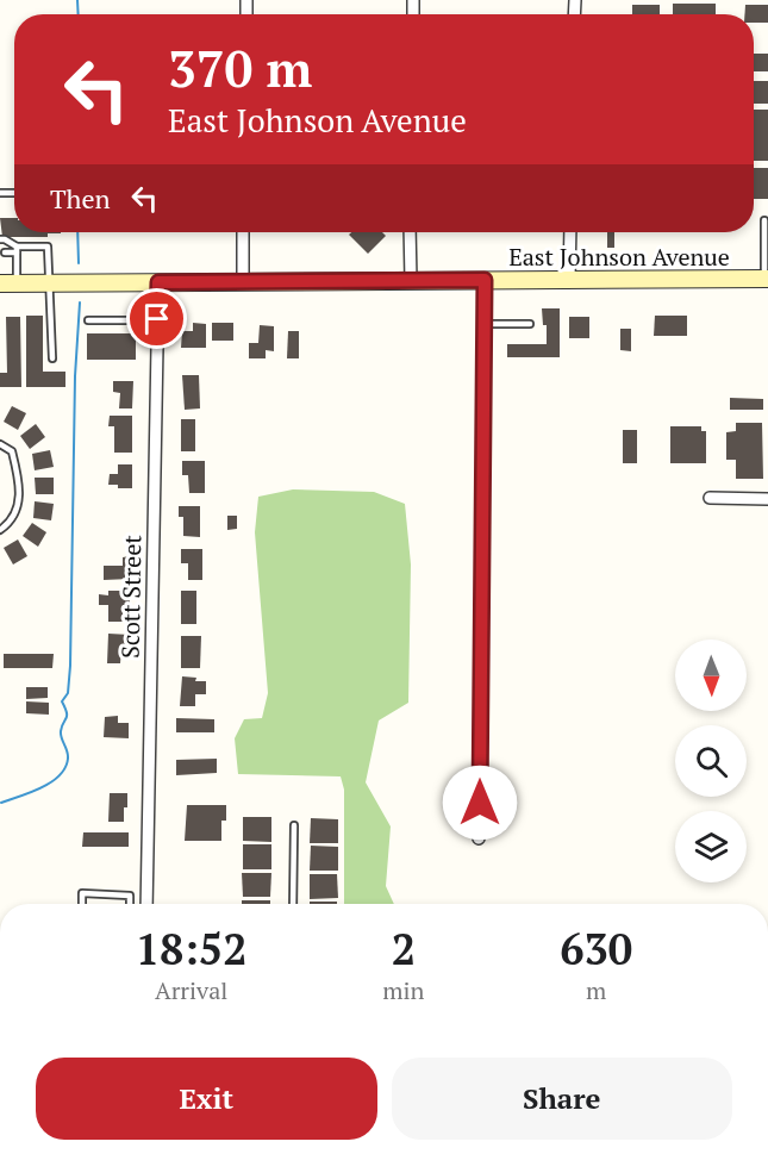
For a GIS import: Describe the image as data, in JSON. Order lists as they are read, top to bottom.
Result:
{
  "streets": {
    "main road": ["East Johnson Avenue"],
    "street": ["Scott Street"]
  },
  "crossings": [
    ["East Johnson Avenue", "Scott Street"]
  ],
  "north": "bottom",
  "page": {
    "turn": ["370 m", "East Johnson Avenue"],
    "then": "Then",
    "eta": [
      "18:52",
      "Arrival",
      "2",
      "min",
      "630",
      "m"
    ],
    "buttons": ["Exit", "Share"]
  }
}
